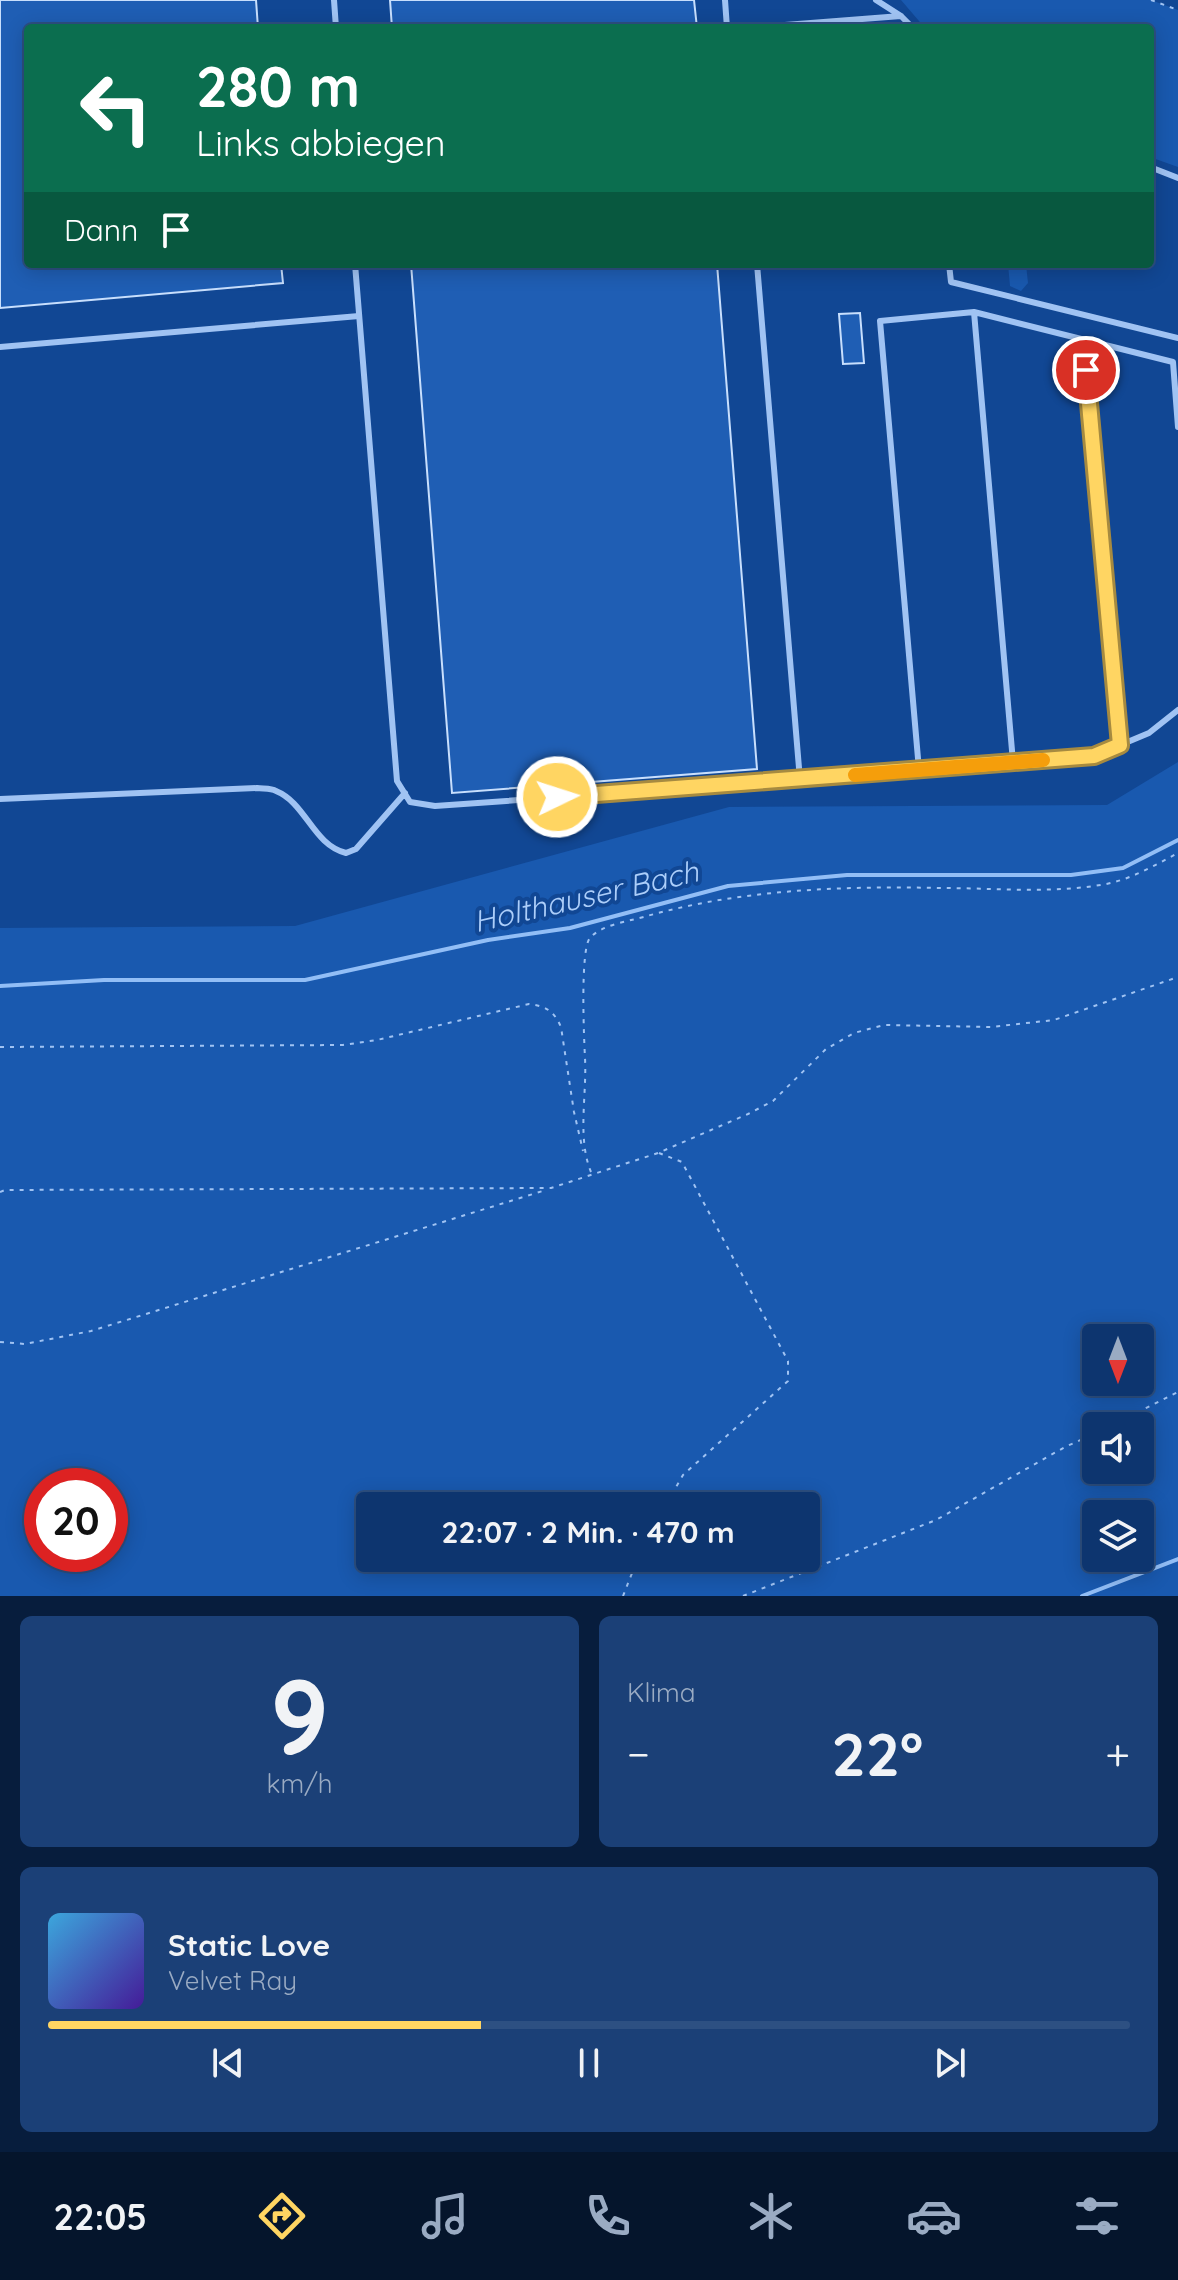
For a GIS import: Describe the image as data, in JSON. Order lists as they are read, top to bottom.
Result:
{
  "water": ["Holthauser Bach"],
  "north": "bottom",
  "page": {
    "turn": ["280 m", "Links abbiegen"],
    "then": "Dann",
    "limit": "20",
    "trip": "22:07 · 2 Min. · 470 m",
    "tile": [
      ["9", "km/h"],
      "Klima"
    ],
    "heat": ["−", "22°", "+"],
    "song": ["Static Love", "Velvet Ray"],
    "tabs": "22:05"
  }
}
